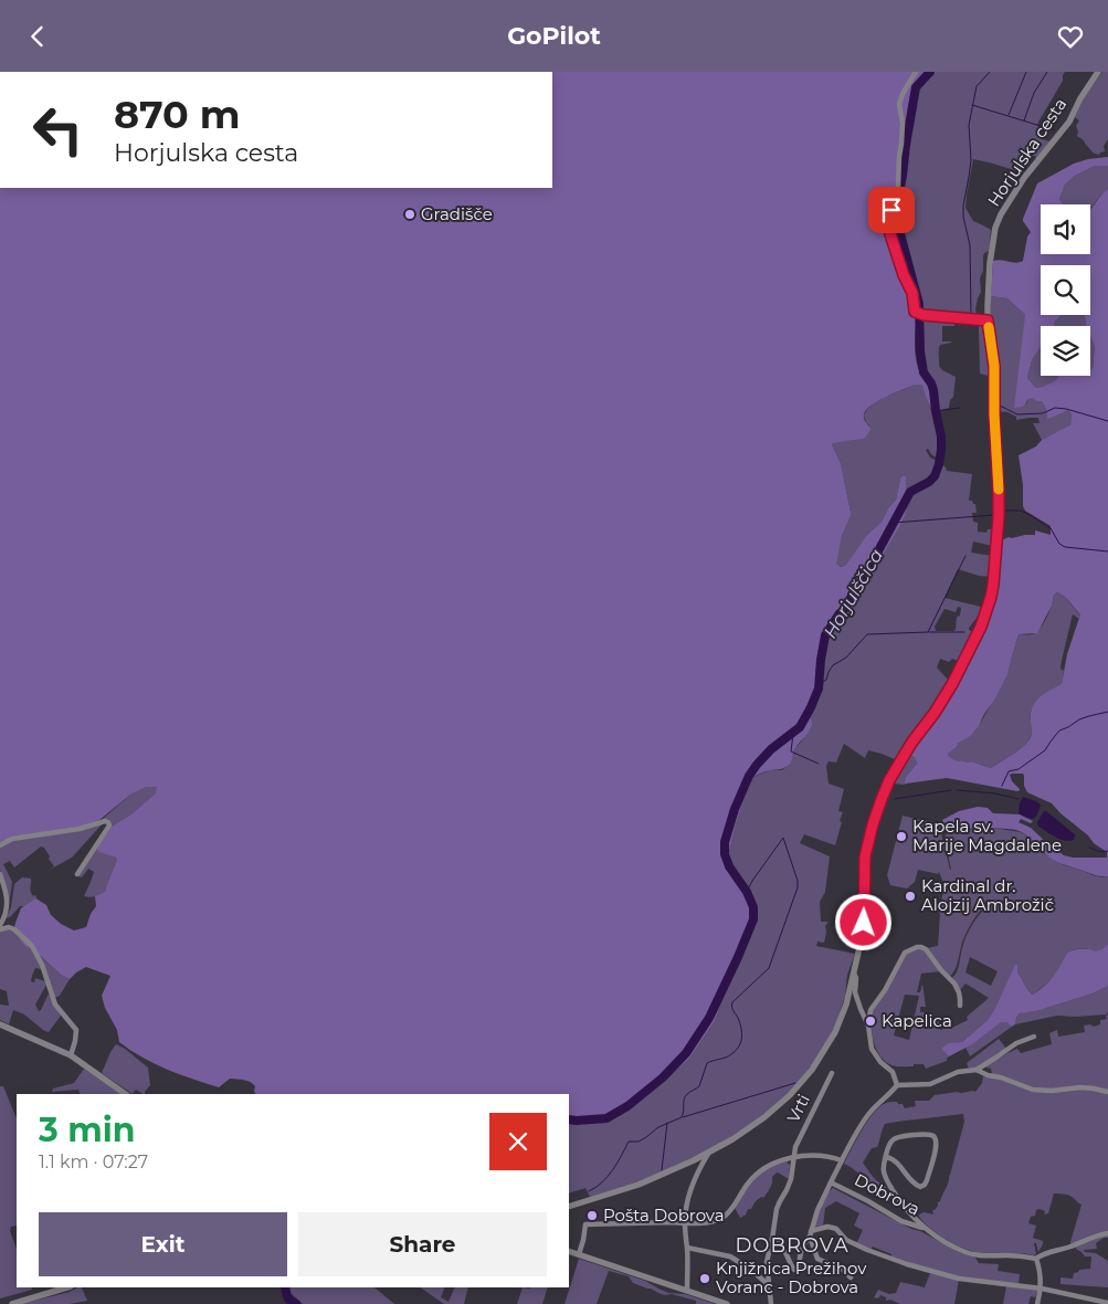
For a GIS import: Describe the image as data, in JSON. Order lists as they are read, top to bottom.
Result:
{
  "streets": {
    "street": ["Horjulska cesta", "Vrti", "Dobrova"]
  },
  "districts": ["DOBROVA"],
  "water": ["Horjulščica"],
  "places": [
    "Gradišče",
    "Kapela sv. Marije Magdalene",
    "Kardinal dr. Alojzij Ambrožič",
    "Kapelica",
    "Pošta Dobrova",
    "Knjižnica Prežihov Voranc - Dobrova"
  ],
  "page": {
    "header": "GoPilot",
    "turn": ["870 m", "Horjulska cesta"],
    "heading": ["3 min", "1.1 km · 07:27"],
    "buttons": ["Exit", "Share"]
  }
}
